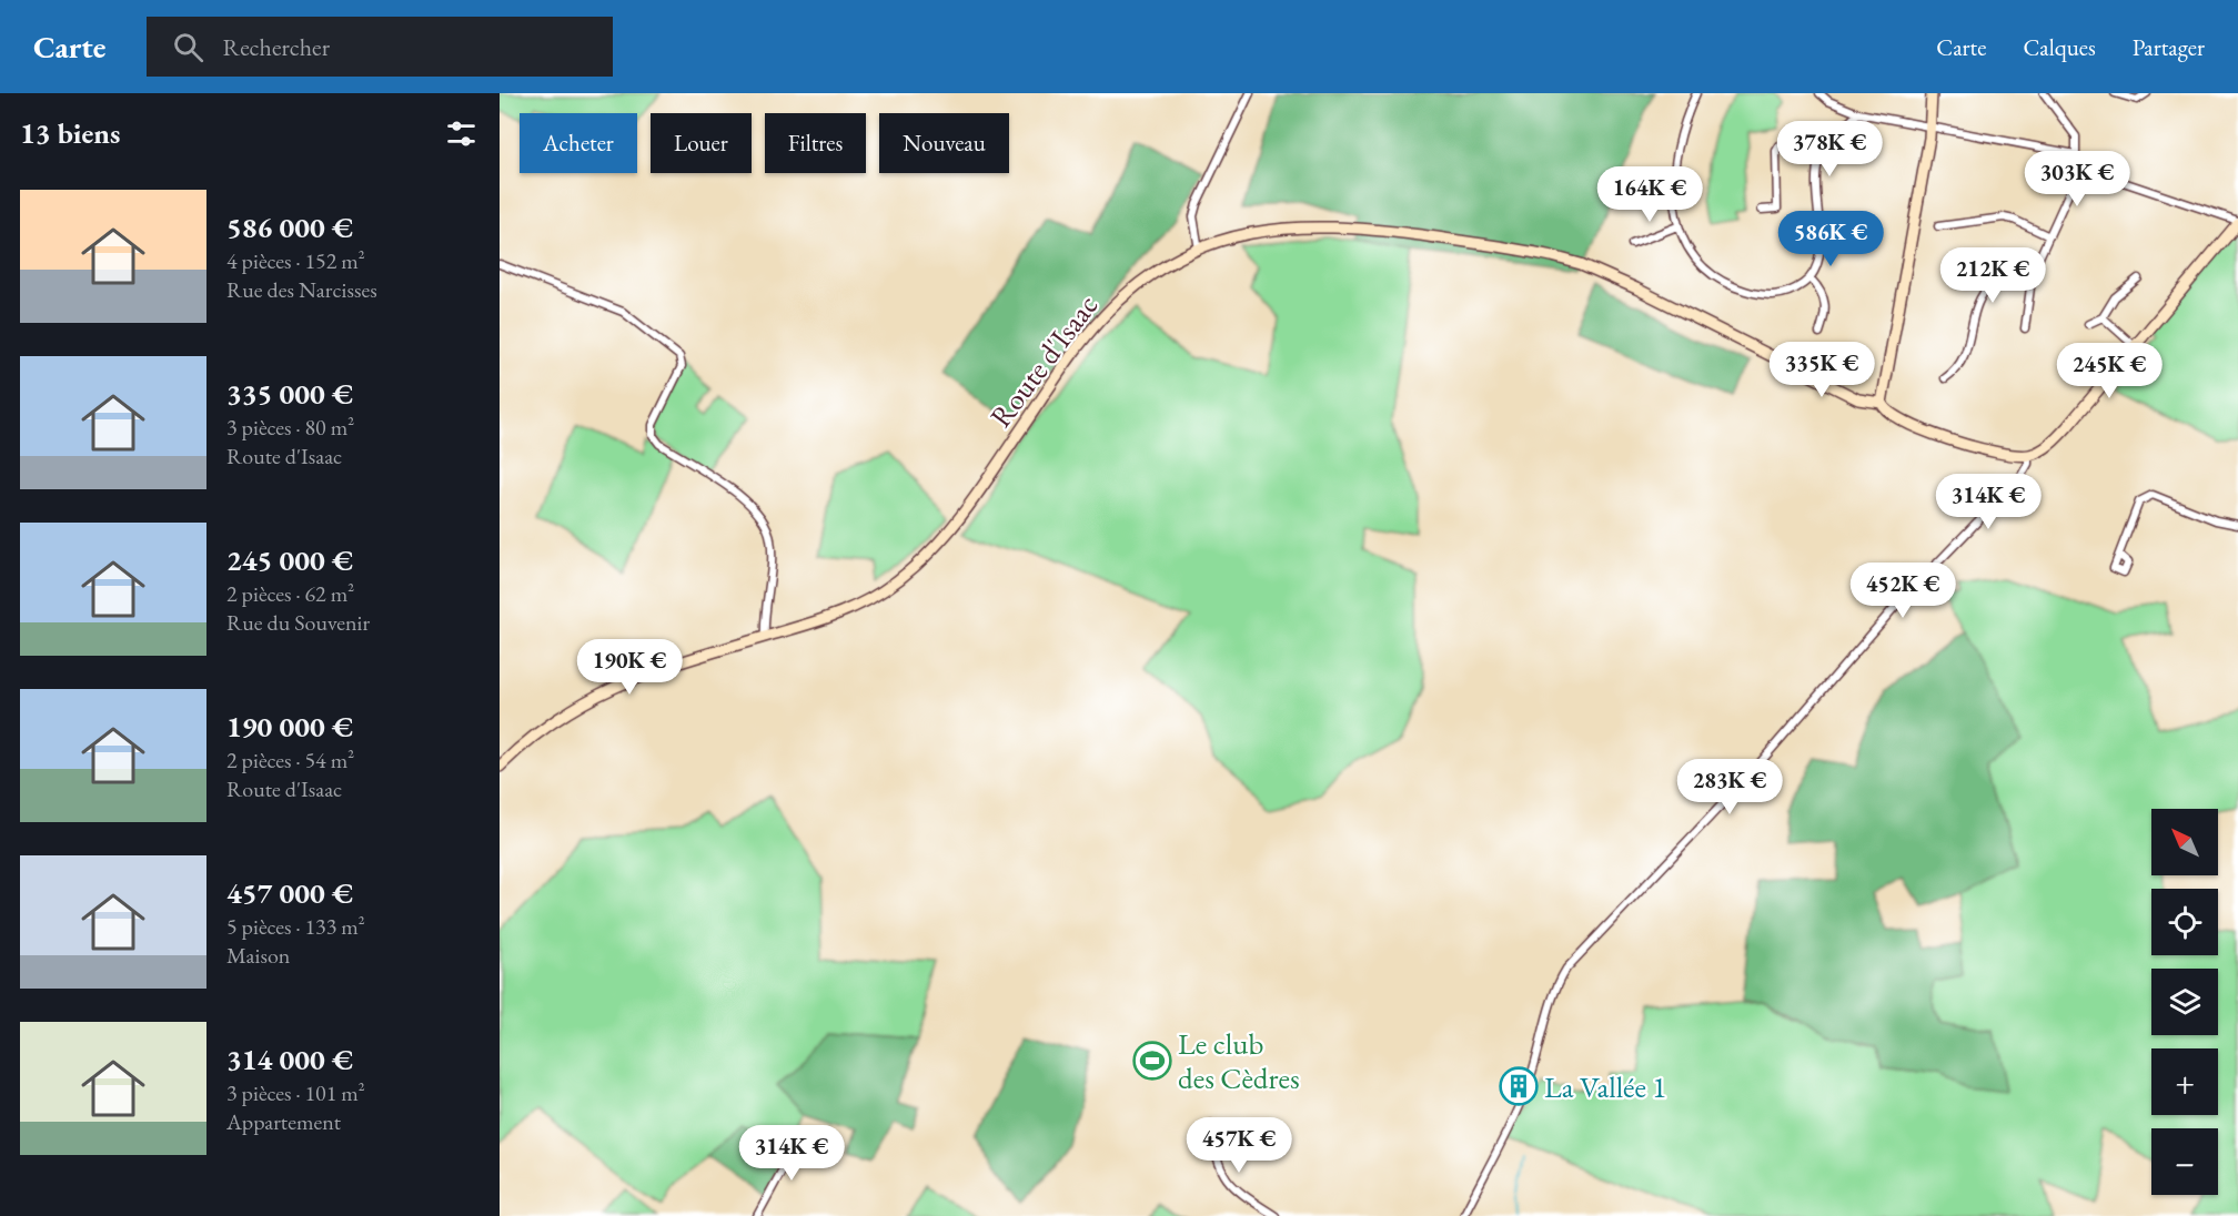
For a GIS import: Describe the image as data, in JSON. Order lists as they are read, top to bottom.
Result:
{
  "streets": {
    "street": ["Route d'Isaac"]
  },
  "places": {
    "sports": ["Le club des Cèdres"],
    "building": ["La Vallée 1"]
  },
  "north": "top left",
  "page": {
    "header": "Carte",
    "search": "Rechercher",
    "nav": ["Carte", "Calques", "Partager"],
    "heading": "13 biens",
    "chip": [
      "Acheter",
      "Louer",
      "Filtres",
      "Nouveau"
    ],
    "price": [
      "378K €",
      "303K €",
      "164K €",
      "586K €",
      "212K €",
      "335K €",
      "245K €",
      "314K €",
      "452K €",
      "190K €",
      "283K €",
      "457K €",
      "314K €"
    ],
    "list": [
      {
        "name": "586 000 €",
        "note": "4 pièces · 152 m² · Rue des Narcisses"
      },
      {
        "name": "335 000 €",
        "note": "3 pièces · 80 m² · Route d'Isaac"
      },
      {
        "name": "245 000 €",
        "note": "2 pièces · 62 m² · Rue du Souvenir"
      },
      {
        "name": "190 000 €",
        "note": "2 pièces · 54 m² · Route d'Isaac"
      },
      {
        "name": "457 000 €",
        "note": "5 pièces · 133 m² · Maison"
      },
      {
        "name": "314 000 €",
        "note": "3 pièces · 101 m² · Appartement"
      }
    ],
    "map_buttons": ["+", "−"]
  }
}
